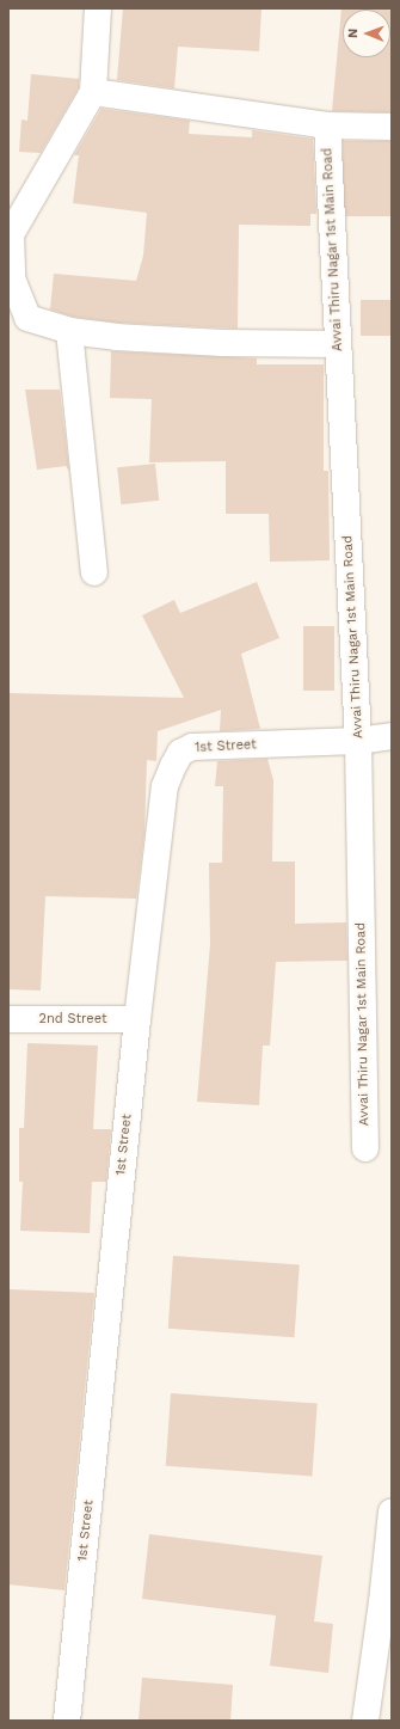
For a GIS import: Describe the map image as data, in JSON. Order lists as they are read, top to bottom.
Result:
{
  "streets": {
    "street": ["Avvai Thiru Nagar 1st Main Road", "1st Street", "2nd Street"]
  },
  "crossings": [
    ["Avvai Thiru Nagar 1st Main Road", "1st Street"],
    ["1st Street", "2nd Street"]
  ],
  "north": "left"
}
